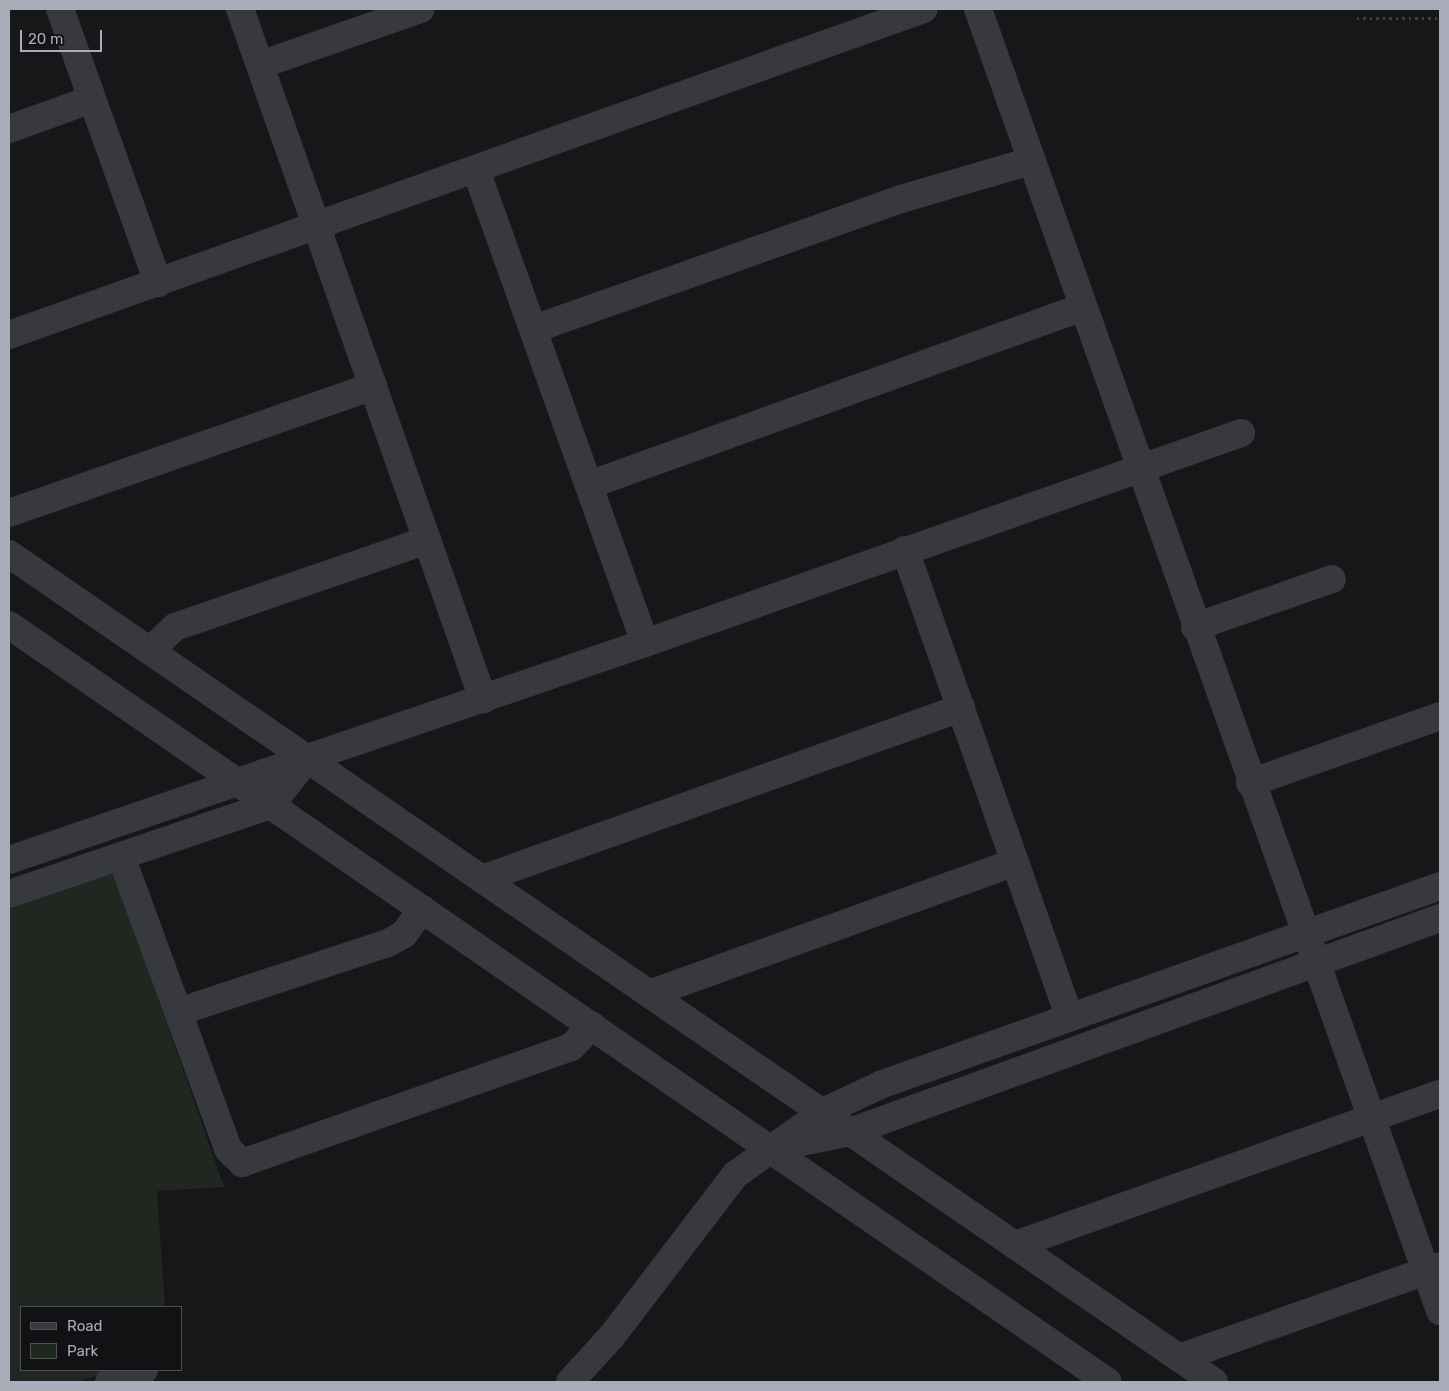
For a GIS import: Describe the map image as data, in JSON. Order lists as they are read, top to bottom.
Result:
{
  "legend": ["Road", "Park"],
  "scale_bar": "20 m"
}
